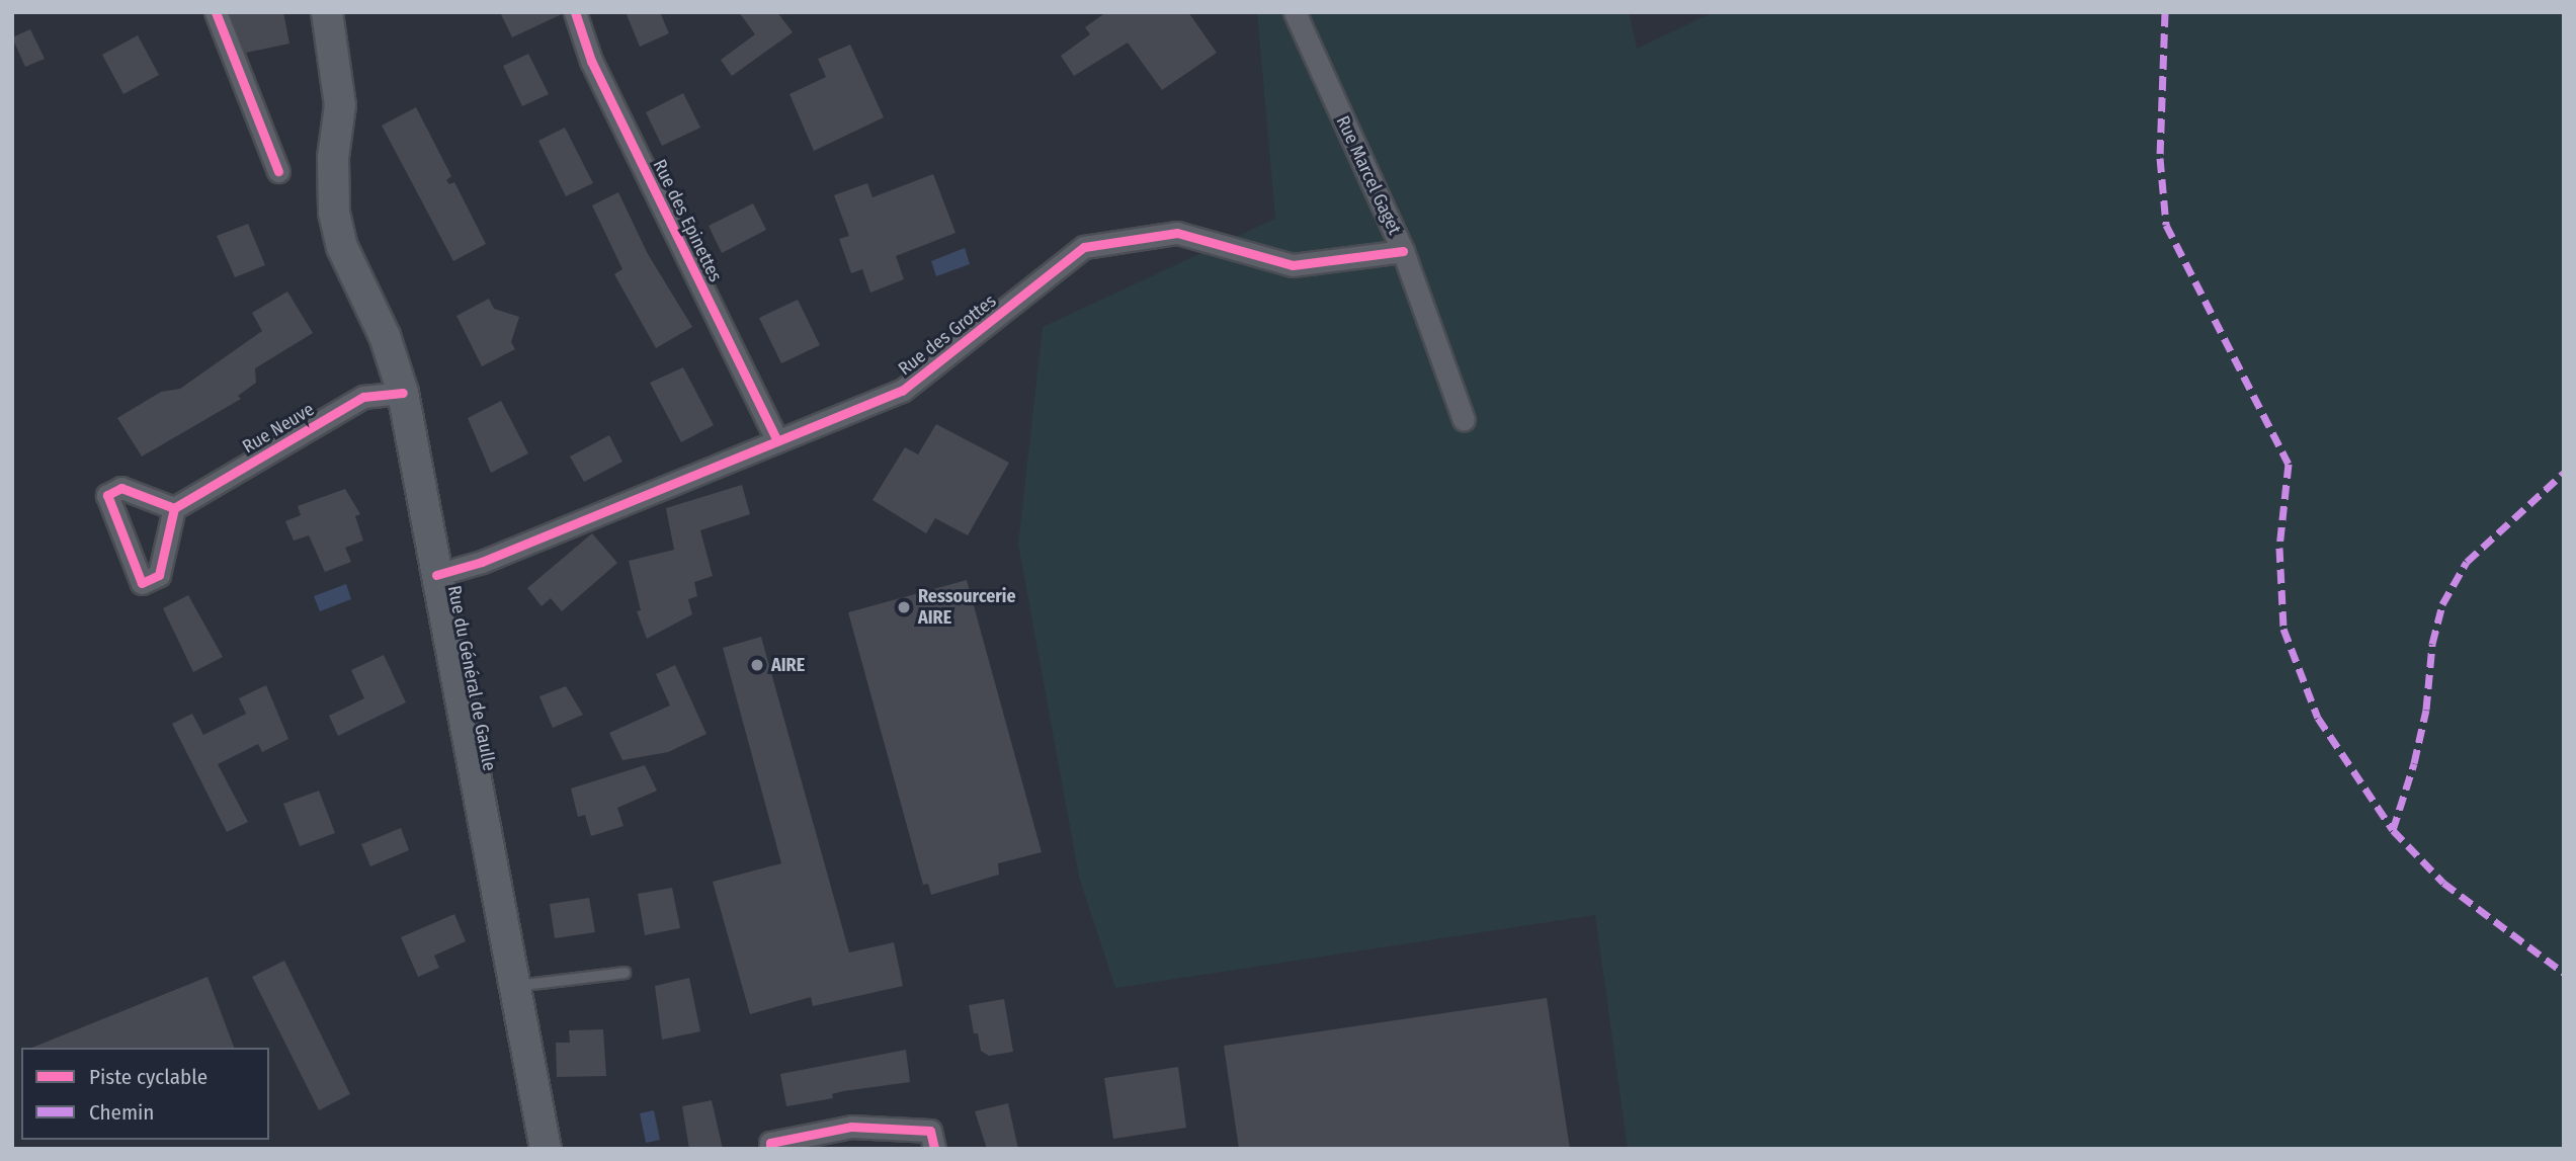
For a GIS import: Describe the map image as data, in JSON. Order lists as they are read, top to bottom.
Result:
{
  "streets": {
    "main road": ["Rue du Général de Gaulle"],
    "street": [
      "Rue Marcel Gaget",
      "Rue des Epinettes",
      "Rue des Grottes",
      "Rue Neuve"
    ]
  },
  "crossings": [
    ["Rue Marcel Gaget", "Rue des Grottes"],
    ["Rue des Epinettes", "Rue des Grottes"],
    ["Rue des Grottes", "Rue du Général de Gaulle"],
    ["Rue Neuve", "Rue du Général de Gaulle"]
  ],
  "places": ["Ressourcerie AIRE", "AIRE"],
  "legend": ["Piste cyclable", "Chemin"]
}
